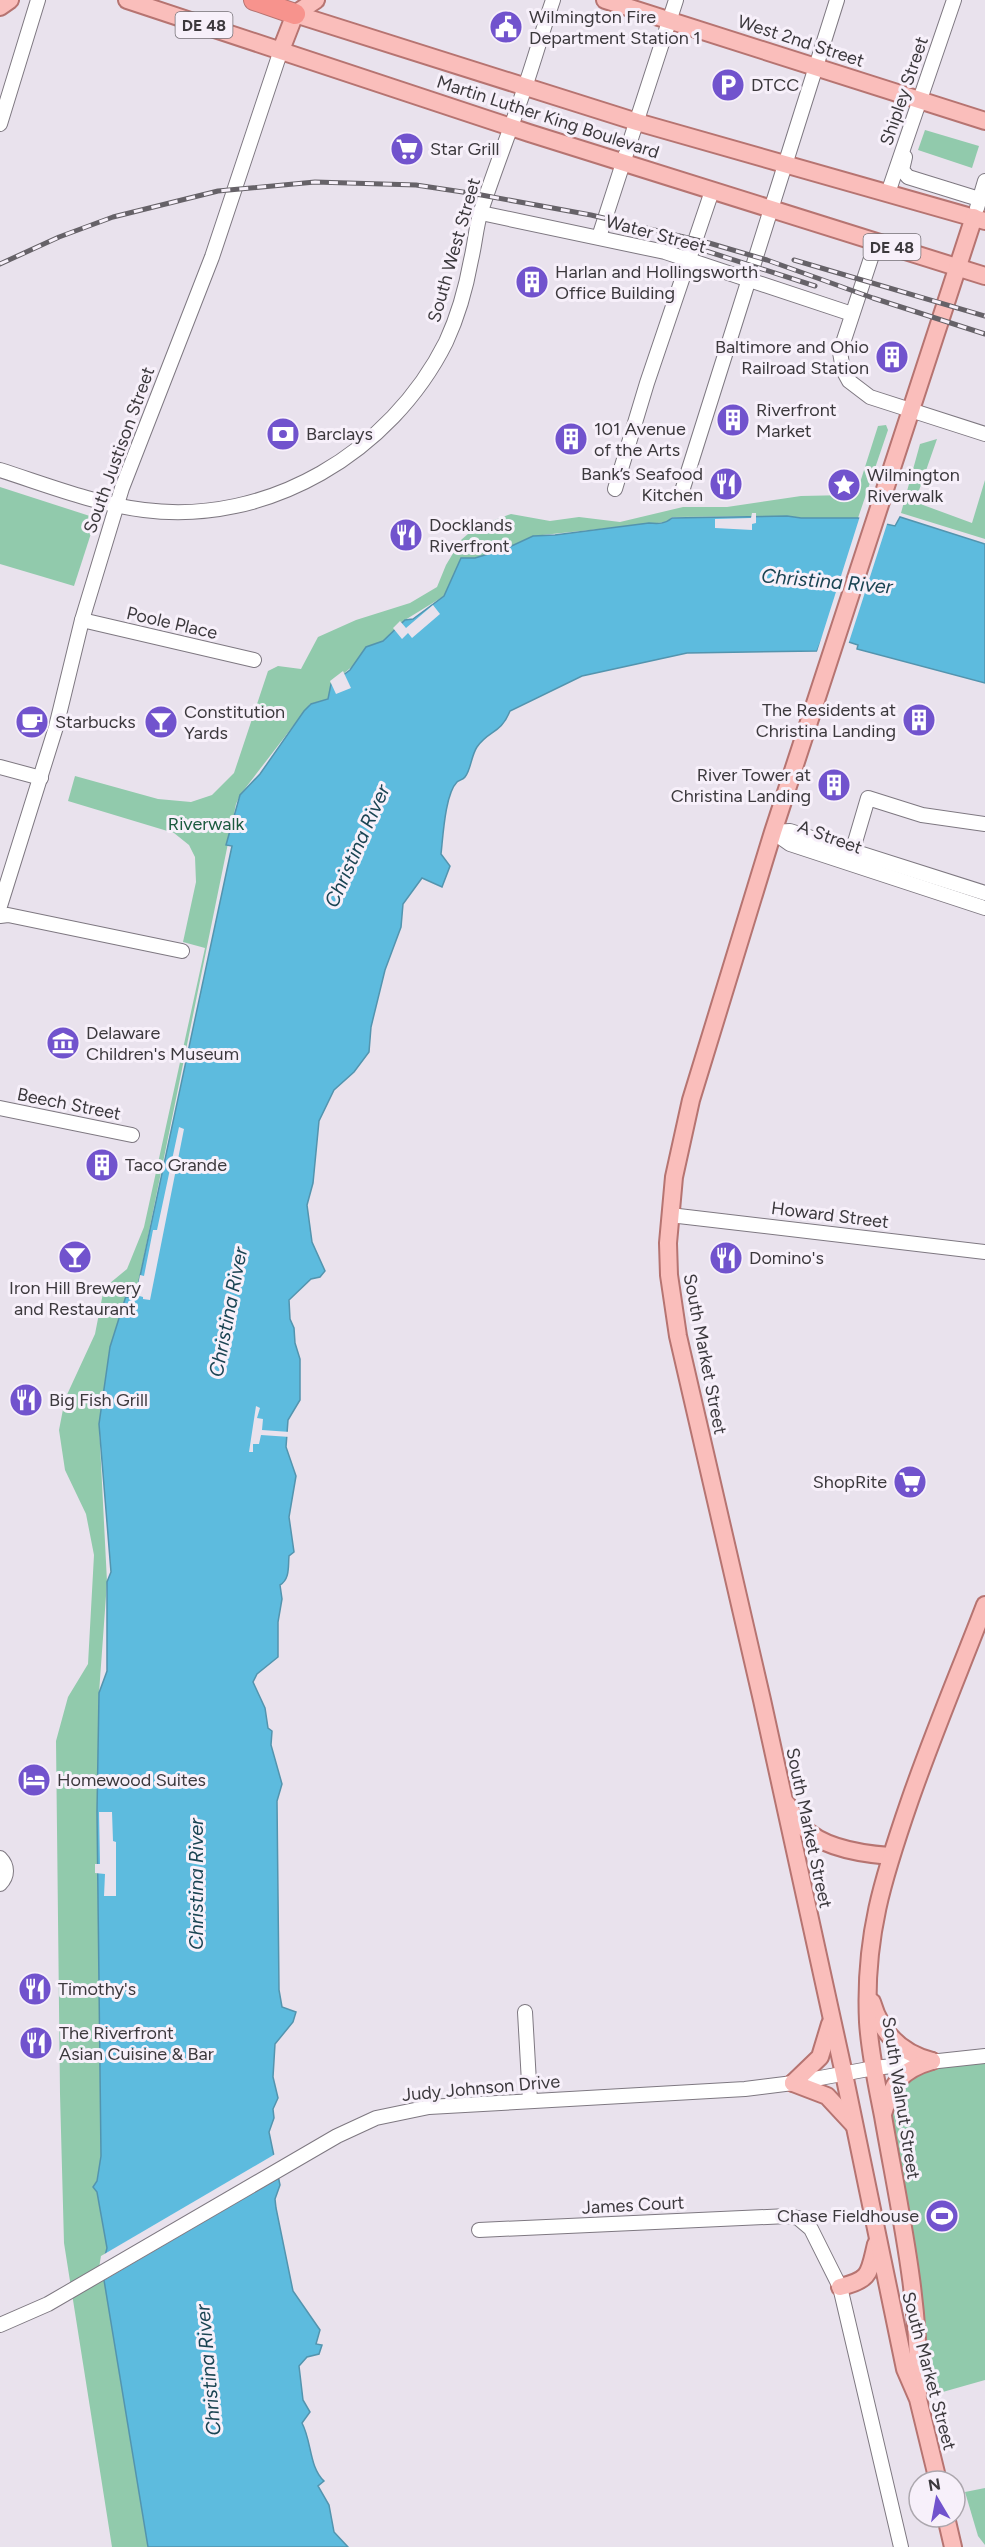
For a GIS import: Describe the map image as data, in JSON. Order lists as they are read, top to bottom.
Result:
{
  "streets": {
    "main road": [
      "DE 48",
      "West 2nd Street",
      "Martin Luther King Boulevard",
      "South Justison Street",
      "South Market Street",
      "South Walnut Street"
    ],
    "street": [
      "Shipley Street",
      "Water Street",
      "South West Street",
      "Poole Place",
      "A Street",
      "Beech Street",
      "Howard Street",
      "Judy Johnson Drive",
      "James Court"
    ]
  },
  "crossings": [
    ["DE 48", "Martin Luther King Boulevard"],
    ["DE 48", "South Market Street"],
    ["West 2nd Street", "Shipley Street"],
    ["Shipley Street", "Martin Luther King Boulevard"],
    ["Martin Luther King Boulevard", "South West Street"],
    ["Martin Luther King Boulevard", "South Justison Street"],
    ["Martin Luther King Boulevard", "South Market Street"],
    ["Water Street", "South West Street"],
    ["South West Street", "South Justison Street"],
    ["South Justison Street", "Poole Place"],
    ["A Street", "South Market Street"],
    ["Howard Street", "South Market Street"],
    ["South Market Street", "Judy Johnson Drive"],
    ["South Market Street", "South Walnut Street"],
    ["Judy Johnson Drive", "South Walnut Street"]
  ],
  "water": ["Christina River"],
  "parks": ["Riverwalk"],
  "places": {
    "public building": ["Wilmington Fire Department Station 1"],
    "parking": ["DTCC"],
    "supermarket": ["Star Grill", "ShopRite"],
    "building": [
      "Harlan and Hollingsworth Office Building",
      "Baltimore and Ohio Railroad Station",
      "Riverfront Market",
      "101 Avenue of the Arts",
      "The Residents at Christina Landing",
      "River Tower at Christina Landing",
      "Taco Grande"
    ],
    "bank": ["Barclays"],
    "restaurant": [
      "Bank’s Seafood Kitchen",
      "Docklands Riverfront",
      "Domino's",
      "Big Fish Grill",
      "Timothy's",
      "The Riverfront Asian Cuisine & Bar"
    ],
    "place": ["Wilmington Riverwalk"],
    "cafe": ["Starbucks"],
    "bar": ["Constitution Yards", "Iron Hill Brewery and Restaurant"],
    "museum": ["Delaware Children's Museum"],
    "hotel": ["Homewood Suites"],
    "sports": ["Chase Fieldhouse"]
  },
  "north": "top"
}
